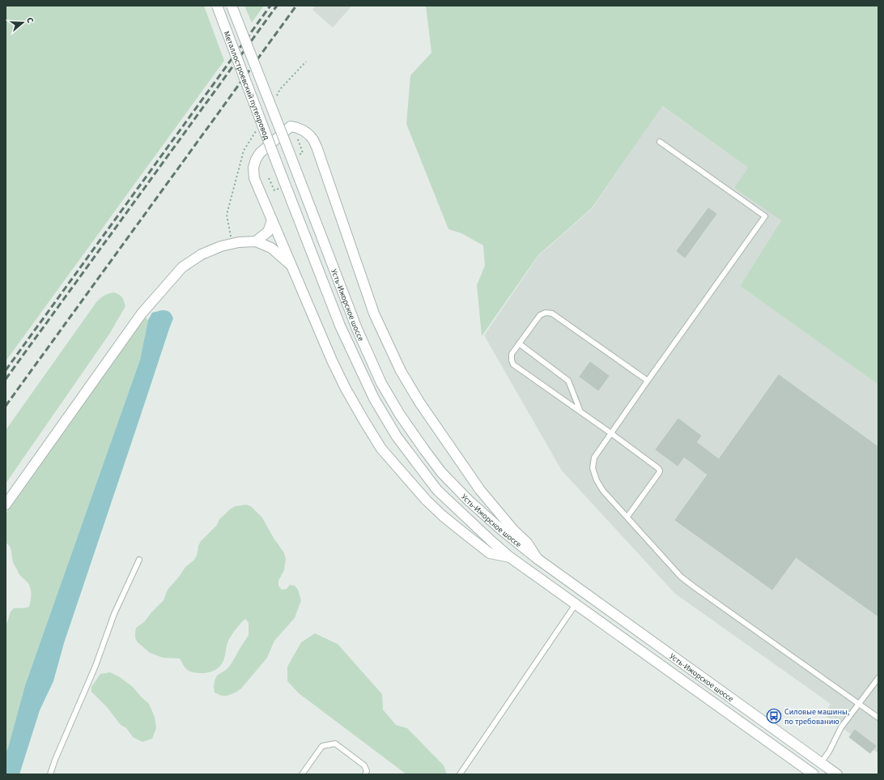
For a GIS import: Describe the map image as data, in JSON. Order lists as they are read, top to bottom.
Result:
{
  "streets": {
    "street": ["Металлостроевский путепровод", "Усть-Ижорское шоссе"]
  },
  "crossings": [
    ["Металлостроевский путепровод", "Усть-Ижорское шоссе"]
  ],
  "places": {
    "bus stop": ["Силовые машины, по требованию"]
  },
  "north": "right"
}
